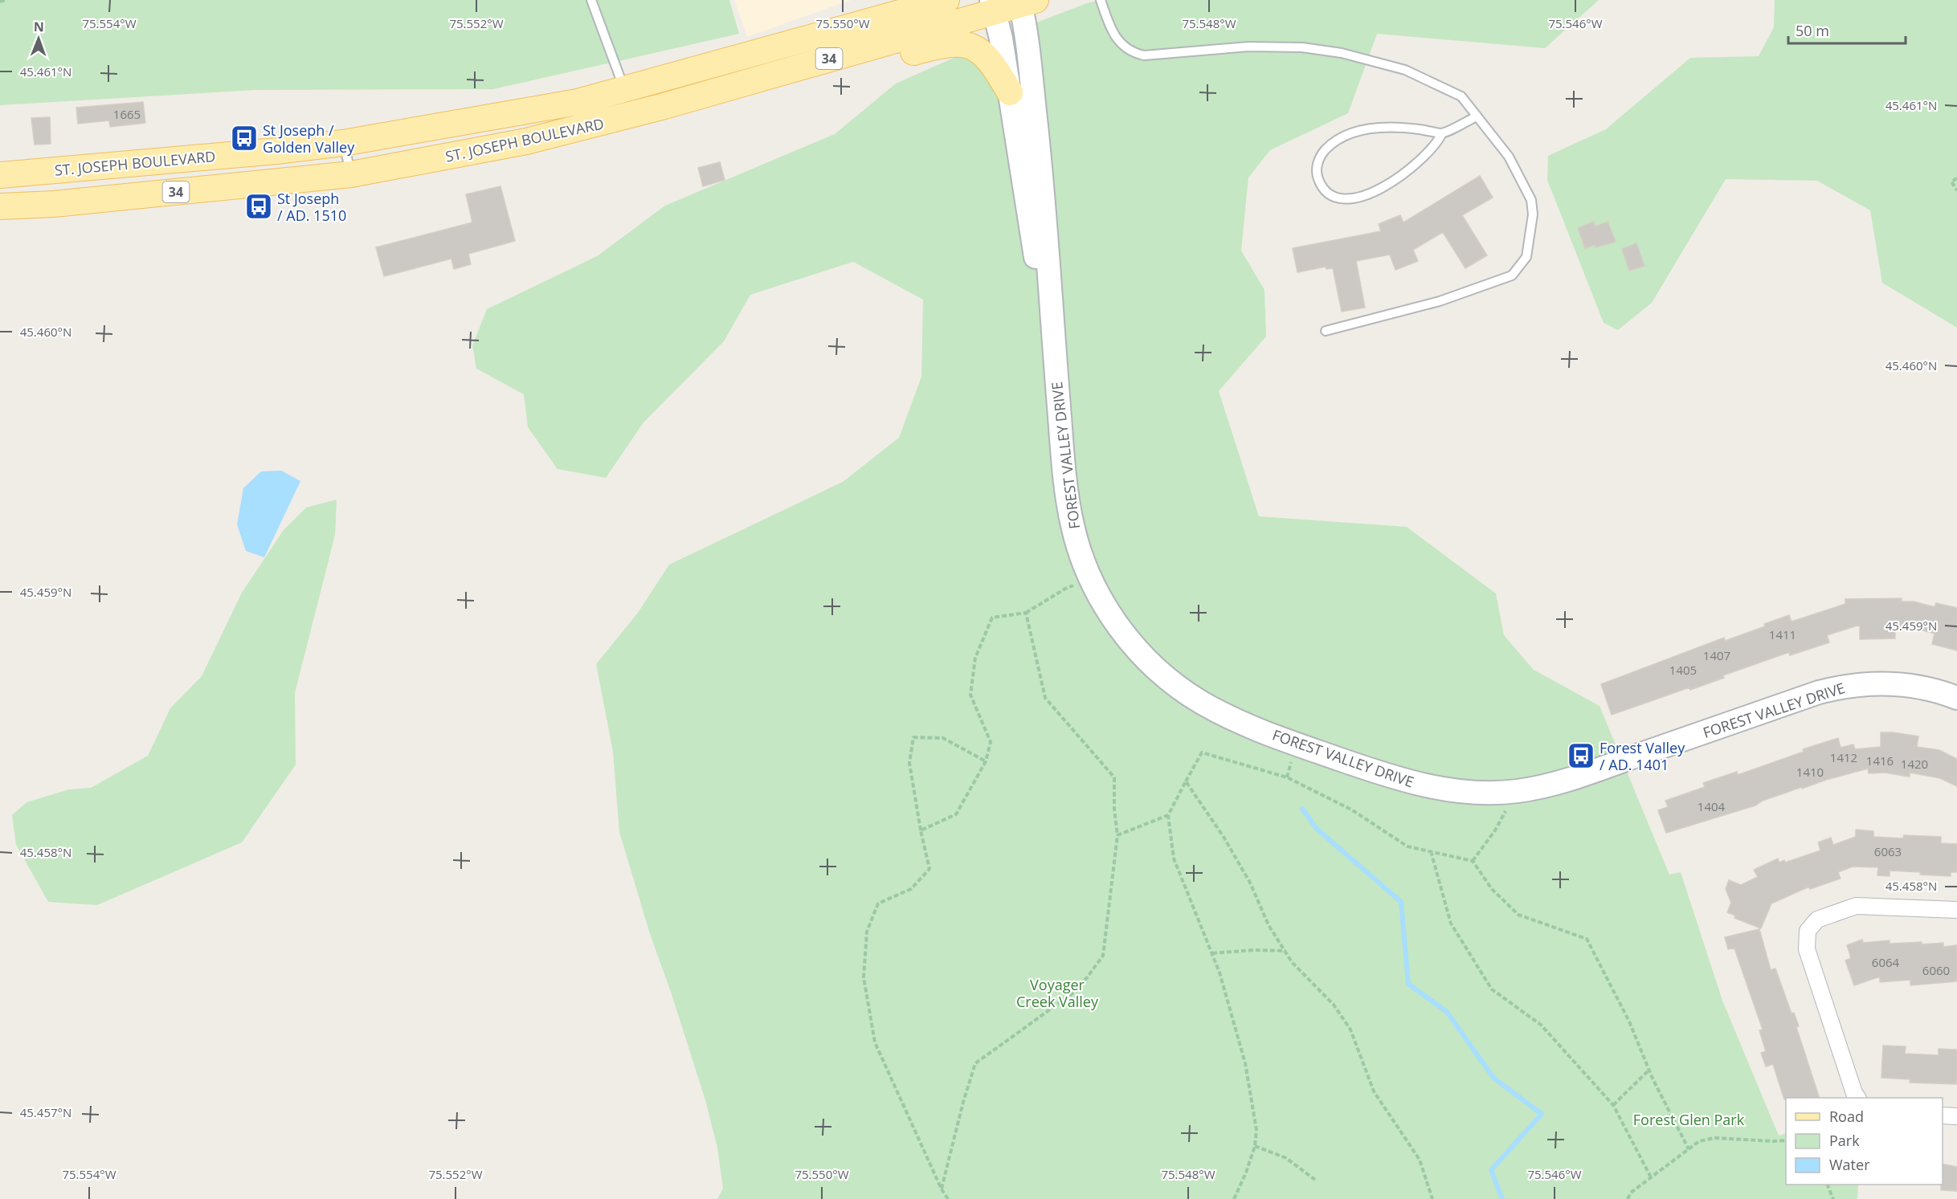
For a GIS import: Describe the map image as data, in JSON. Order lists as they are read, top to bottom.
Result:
{
  "streets": {
    "main road": ["34", "ST. JOSEPH BOULEVARD"],
    "street": ["FOREST VALLEY DRIVE"]
  },
  "crossings": [
    ["ST. JOSEPH BOULEVARD", "FOREST VALLEY DRIVE"]
  ],
  "parks": ["Voyager Creek Valley", "Forest Glen Park"],
  "places": {
    "bus stop": ["St Joseph / Golden Valley", "St Joseph / AD. 1510", "Forest Valley / AD. 1401"]
  },
  "house_numbers": [
    "1665",
    "1411",
    "1407",
    "1405",
    "1412",
    "1416",
    "1420",
    "1410",
    "1404",
    "6063",
    "6064",
    "6060"
  ],
  "legend": ["Road", "Park", "Water"],
  "scale_bar": "50 m",
  "north": "top",
  "coordinates": [
    "75.554°W",
    "75.552°W",
    "75.550°W",
    "75.548°W",
    "75.546°W",
    "45.461°N",
    "45.460°N",
    "45.459°N",
    "45.458°N",
    "45.457°N"
  ]
}
